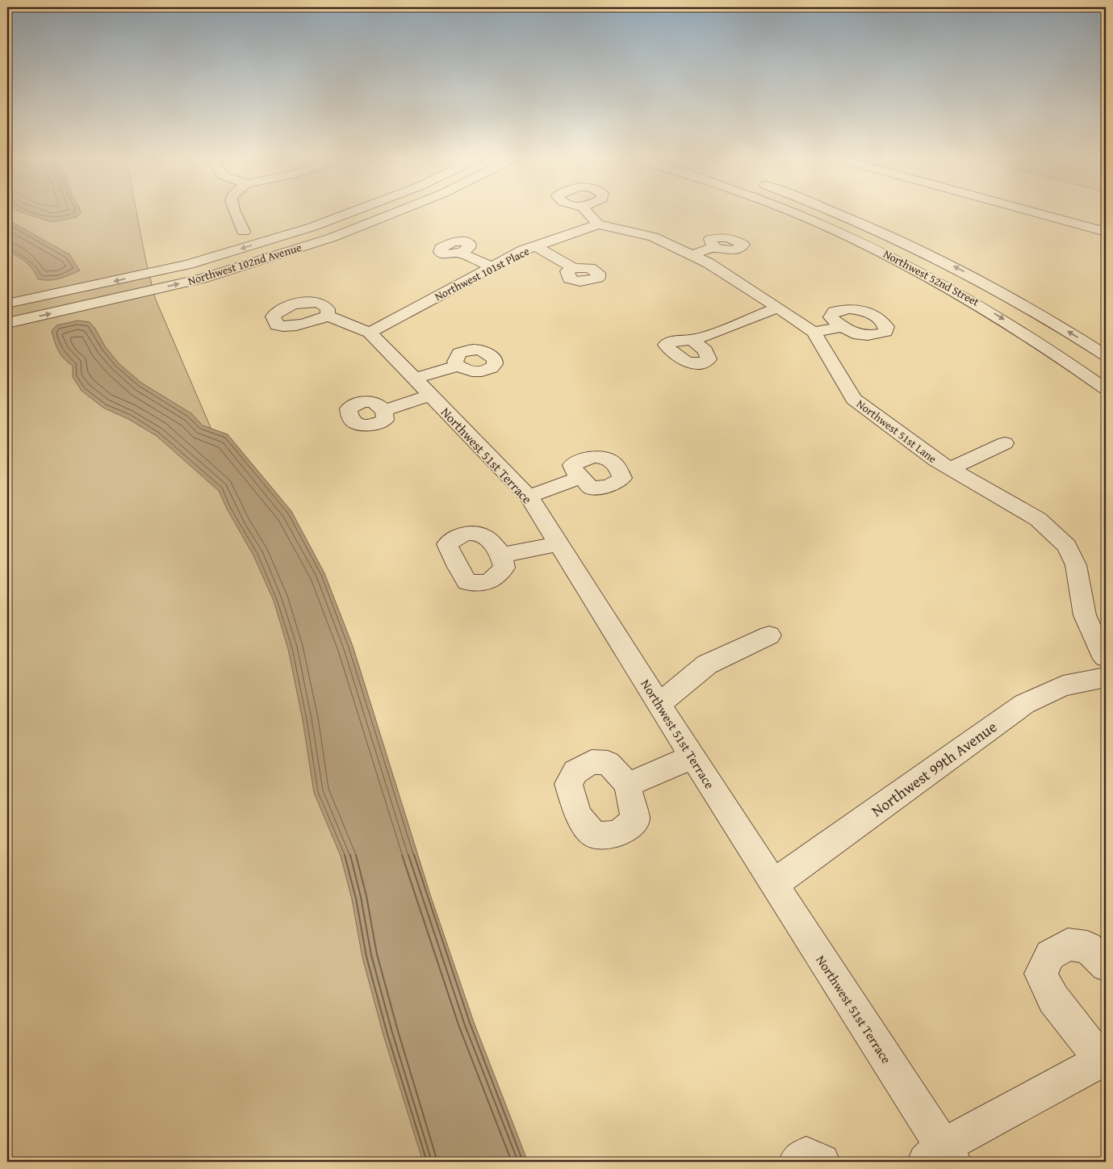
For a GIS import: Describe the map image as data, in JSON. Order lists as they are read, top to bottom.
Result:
{
  "streets": {
    "street": [
      "Northwest 102nd Avenue",
      "Northwest 101st Place",
      "Northwest 52nd Street",
      "Northwest 51st Lane",
      "Northwest 51st Terrace",
      "Northwest 99th Avenue"
    ]
  },
  "crossings": [
    ["Northwest 101st Place", "Northwest 51st Lane"],
    ["Northwest 101st Place", "Northwest 51st Terrace"],
    ["Northwest 51st Terrace", "Northwest 99th Avenue"]
  ]
}
